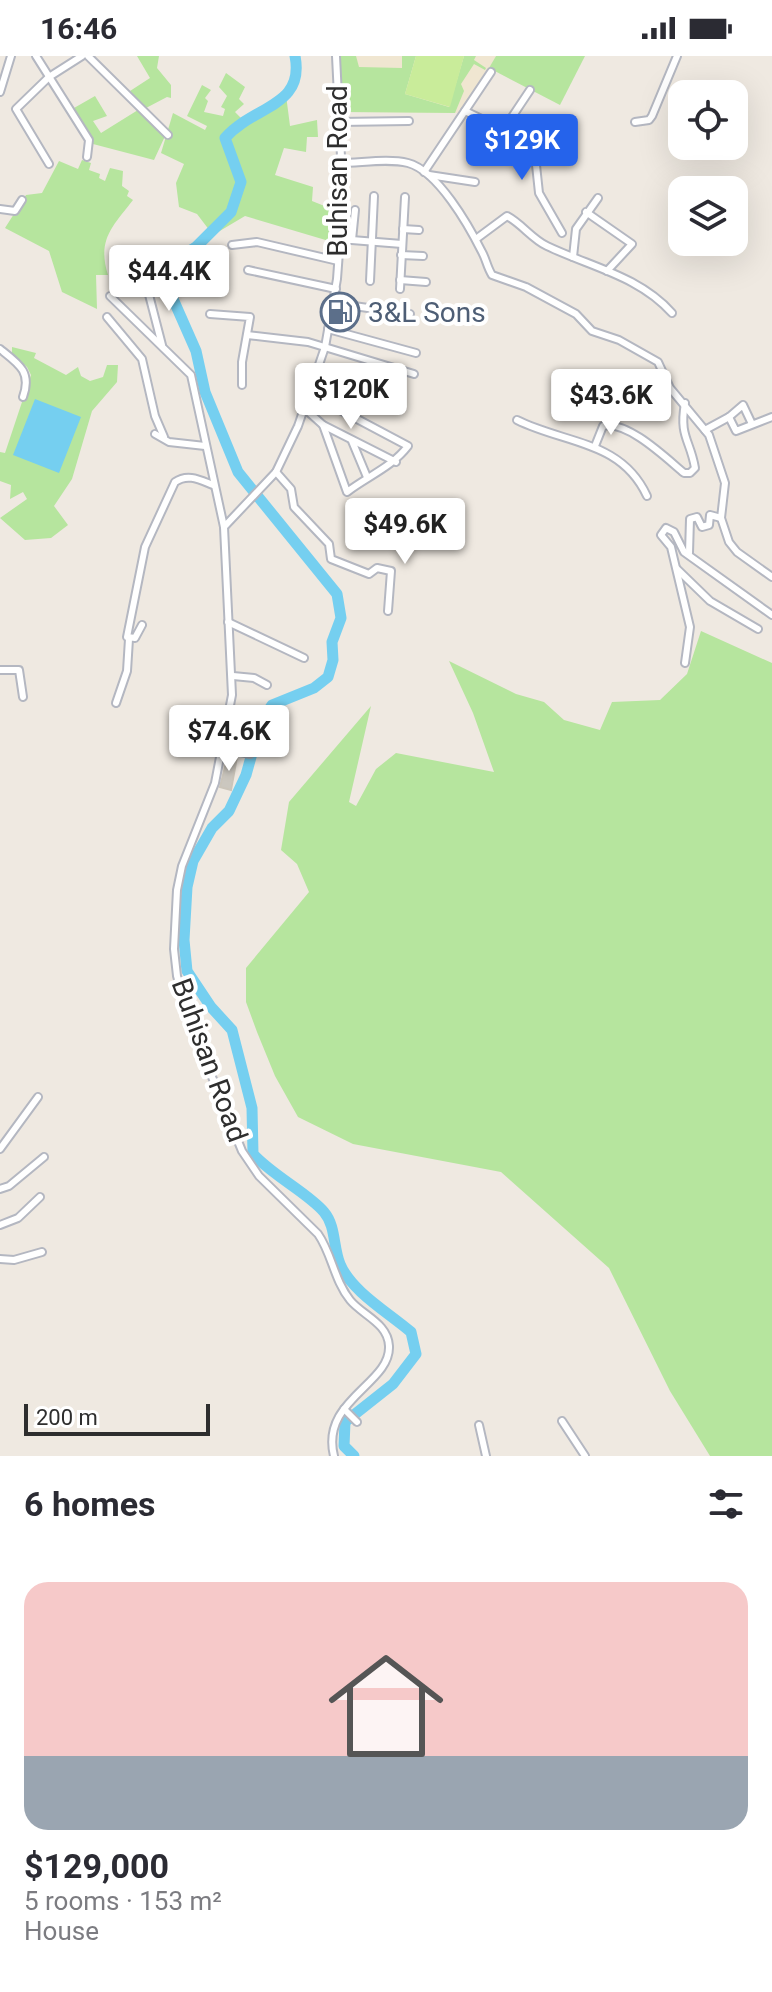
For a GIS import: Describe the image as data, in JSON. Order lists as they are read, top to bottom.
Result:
{
  "streets": {
    "street": ["Buhisan Road"]
  },
  "places": {
    "fuel station": ["3&L Sons"]
  },
  "scale_bar": "200 m",
  "page": {
    "status": "16:46",
    "price": [
      "$129K",
      "$44.4K",
      "$120K",
      "$43.6K",
      "$49.6K",
      "$74.6K"
    ],
    "scale": "200 m",
    "heading": "6 homes",
    "list": [
      {
        "name": "$129,000",
        "note": "5 rooms · 153 m² · House"
      }
    ]
  }
}
